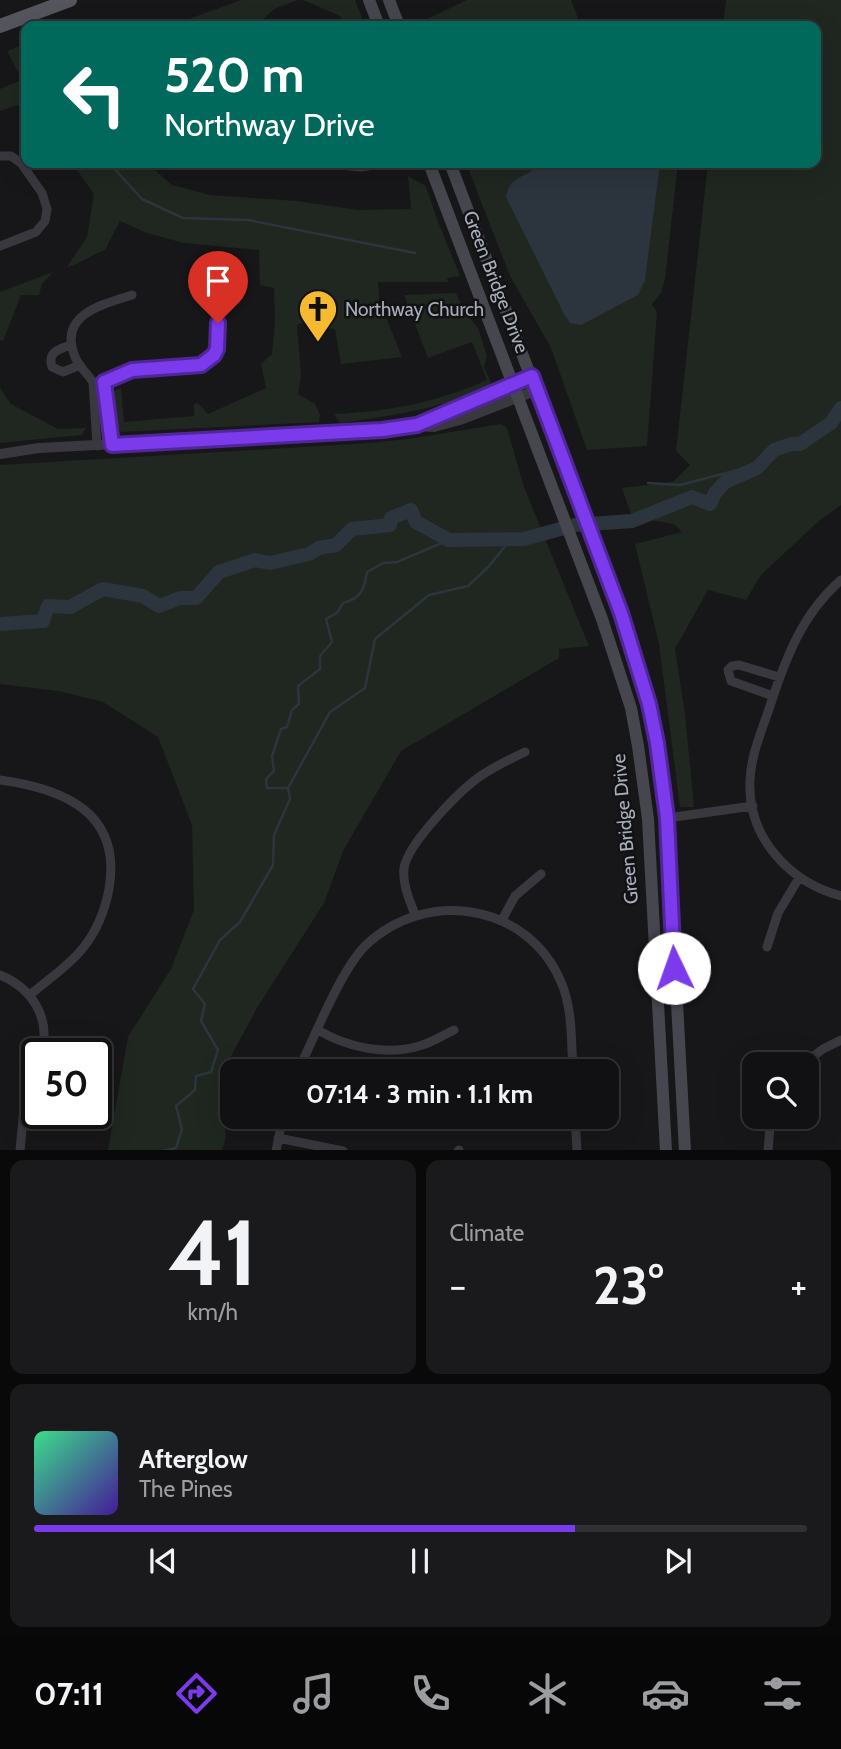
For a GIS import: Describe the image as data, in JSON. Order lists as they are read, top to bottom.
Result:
{
  "streets": {
    "main road": ["Green Bridge Drive"]
  },
  "places": {
    "church": ["Northway Church"]
  },
  "page": {
    "turn": ["520 m", "Northway Drive"],
    "limit": "50",
    "trip": "07:14 · 3 min · 1.1 km",
    "tile": [
      ["41", "km/h"],
      "Climate"
    ],
    "heat": ["−", "23°", "+"],
    "song": ["Afterglow", "The Pines"],
    "tabs": "07:11"
  }
}
